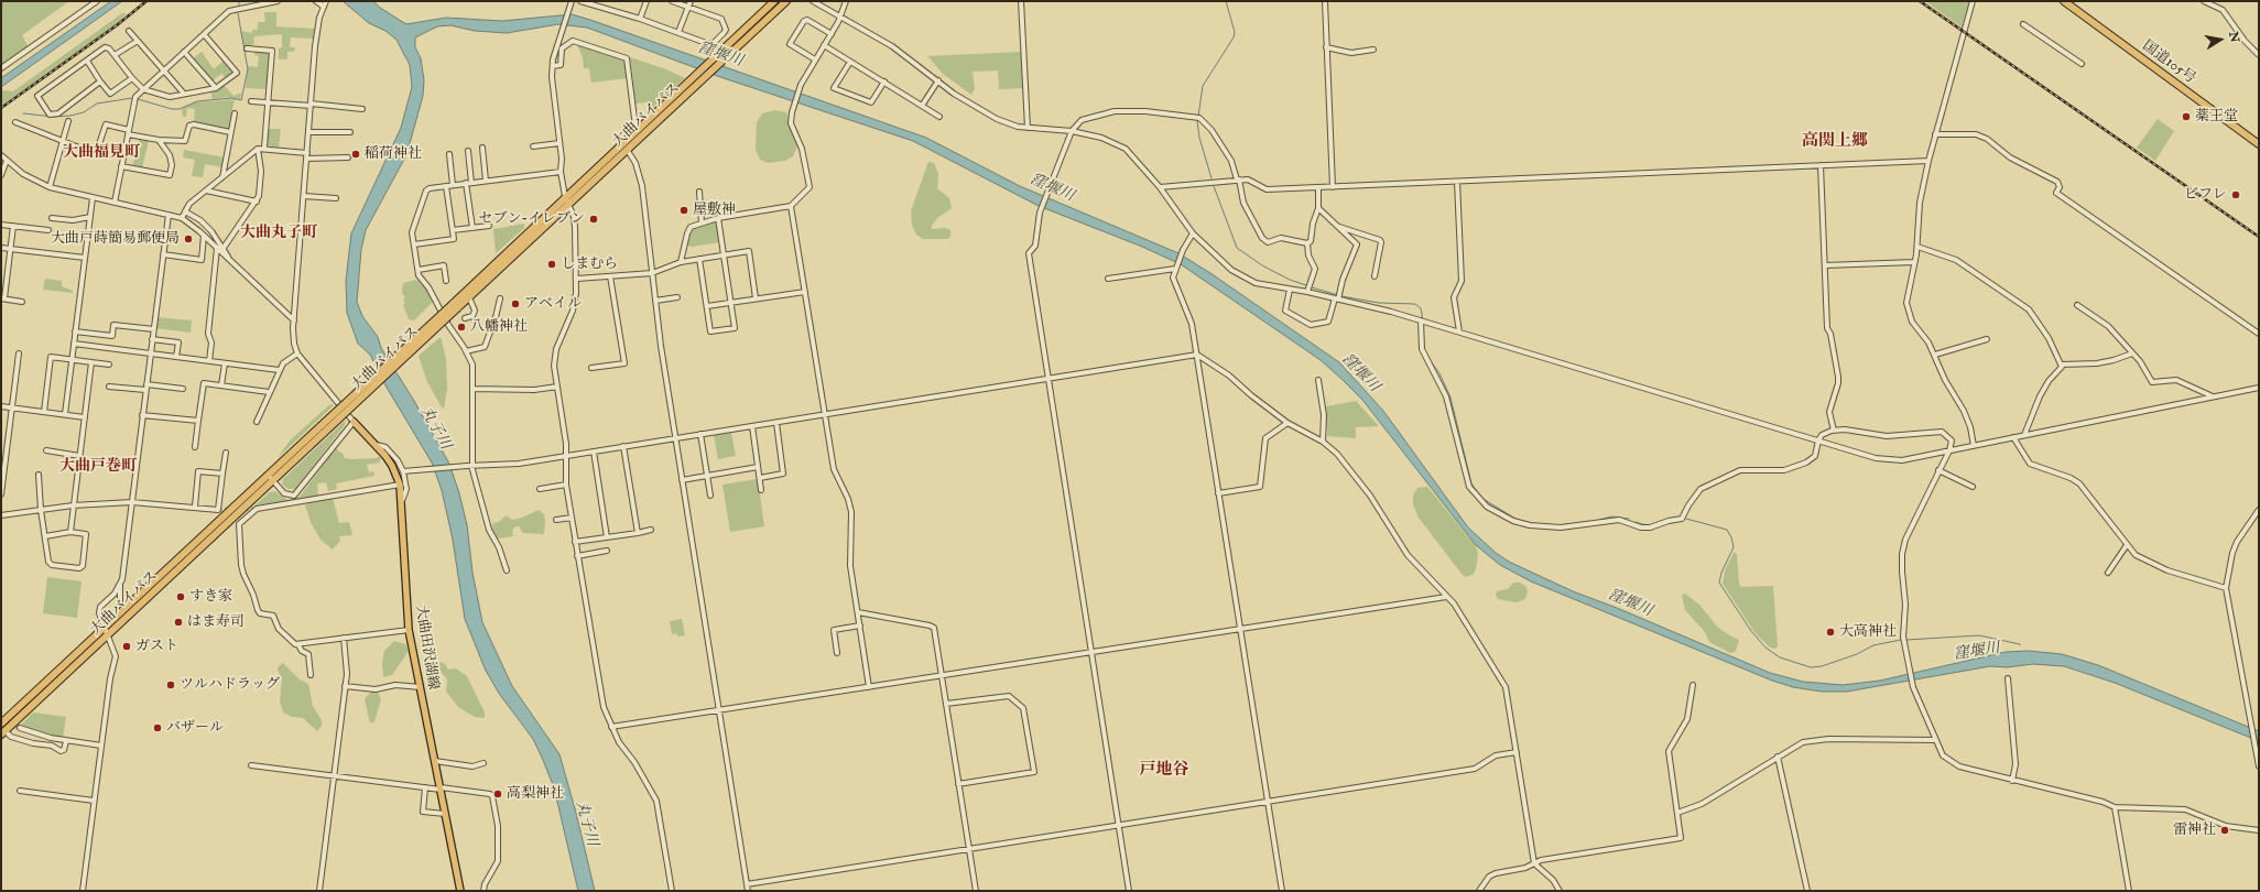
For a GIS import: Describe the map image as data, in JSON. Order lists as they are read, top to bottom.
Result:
{
  "streets": {
    "highway": ["国道105号", "大曲バイパス"],
    "main road": ["大曲田沢湖線"]
  },
  "districts": [
    "高関上郷",
    "大曲福見町",
    "大曲丸子町",
    "大曲戸巻町",
    "戸地谷"
  ],
  "water": ["窪堰川", "丸子川"],
  "places": [
    "薬王堂",
    "稲荷神社",
    "ビフレ",
    "屋敷神",
    "セブン-イレブン",
    "大曲戸蒔簡易郵便局",
    "しまむら",
    "アベイル",
    "八幡神社",
    "すき家",
    "はま寿司",
    "大高神社",
    "ガスト",
    "ツルハドラッグ",
    "バザール",
    "高梨神社",
    "雷神社"
  ],
  "north": "right"
}
